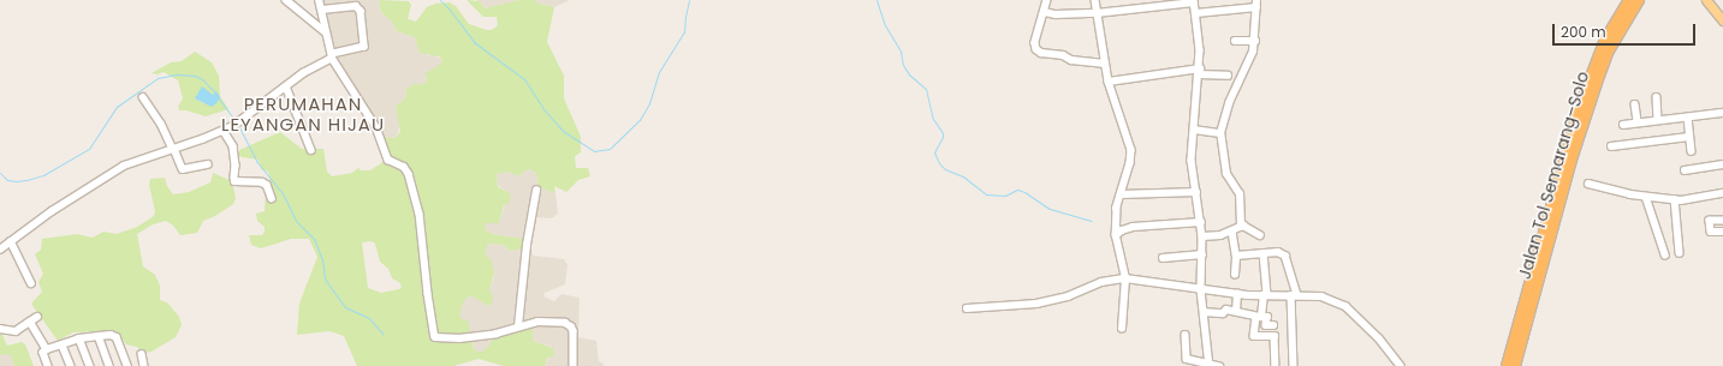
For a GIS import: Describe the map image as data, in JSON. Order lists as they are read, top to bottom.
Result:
{
  "streets": {
    "highway": ["Jalan Tol Semarang–Solo"]
  },
  "districts": ["PERUMAHAN LEYANGAN HIJAU"],
  "scale_bar": "200 m"
}
